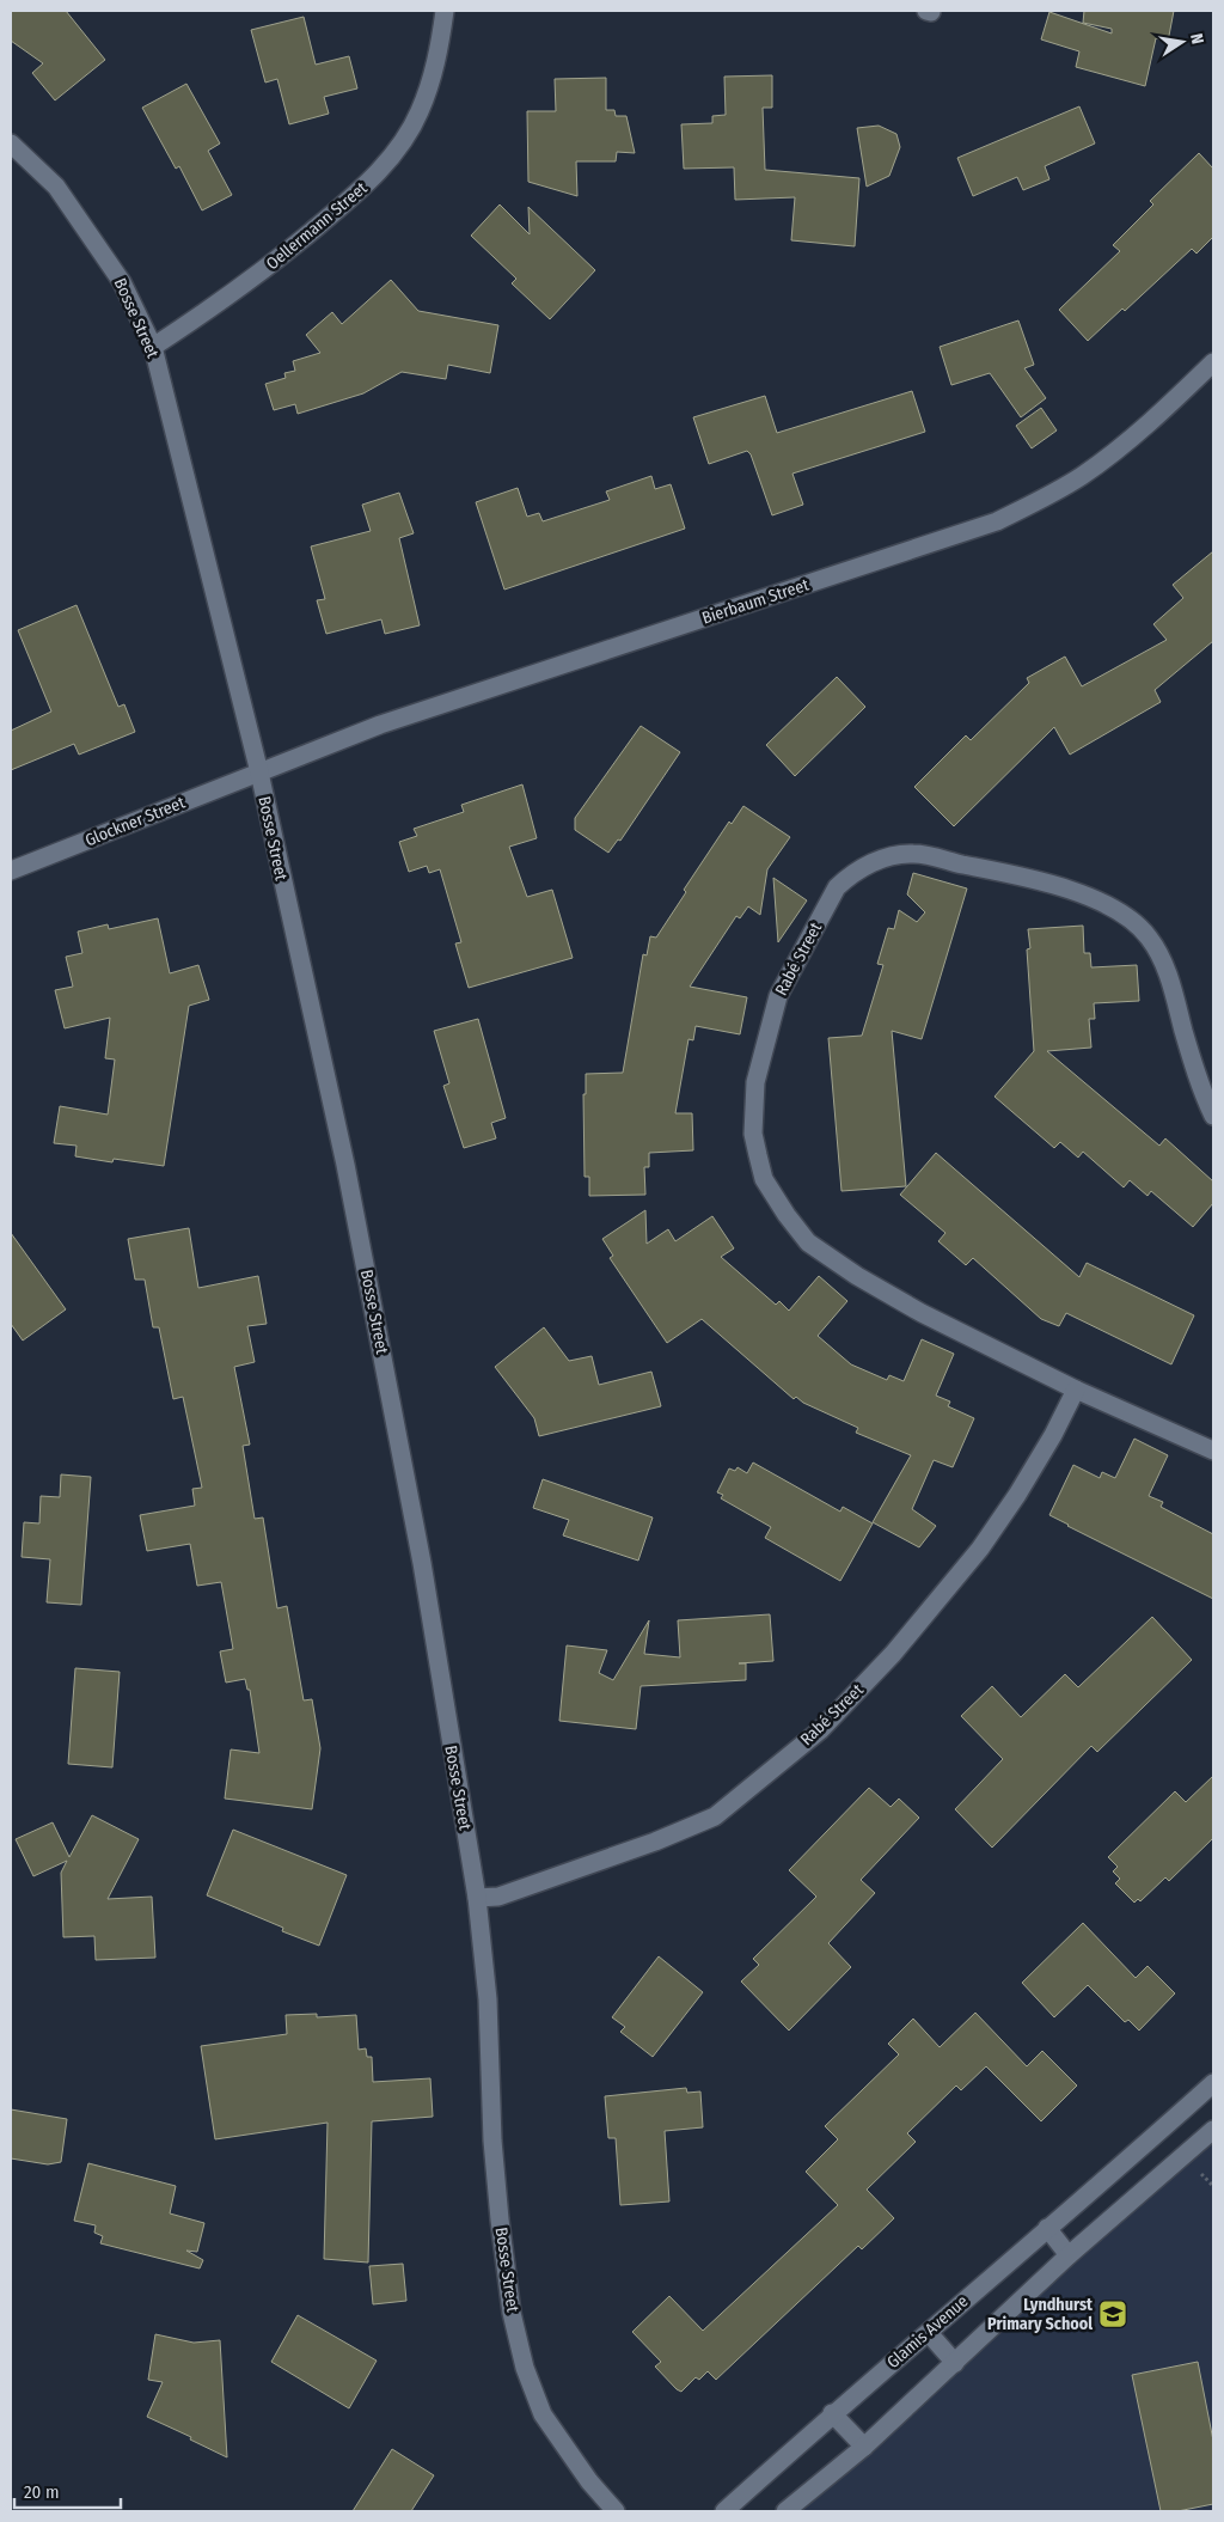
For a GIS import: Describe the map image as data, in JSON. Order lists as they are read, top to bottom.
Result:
{
  "streets": {
    "street": [
      "Oellermann Street",
      "Bosse Street",
      "Bierbaum Street",
      "Glockner Street",
      "Rabé Street",
      "Glamis Avenue"
    ]
  },
  "crossings": [
    ["Oellermann Street", "Bosse Street"],
    ["Bosse Street", "Bierbaum Street"],
    ["Bosse Street", "Glockner Street"],
    ["Bosse Street", "Rabé Street"],
    ["Bierbaum Street", "Glockner Street"]
  ],
  "places": {
    "school or university": ["Lyndhurst Primary School"]
  },
  "scale_bar": "20 m",
  "north": "right"
}
